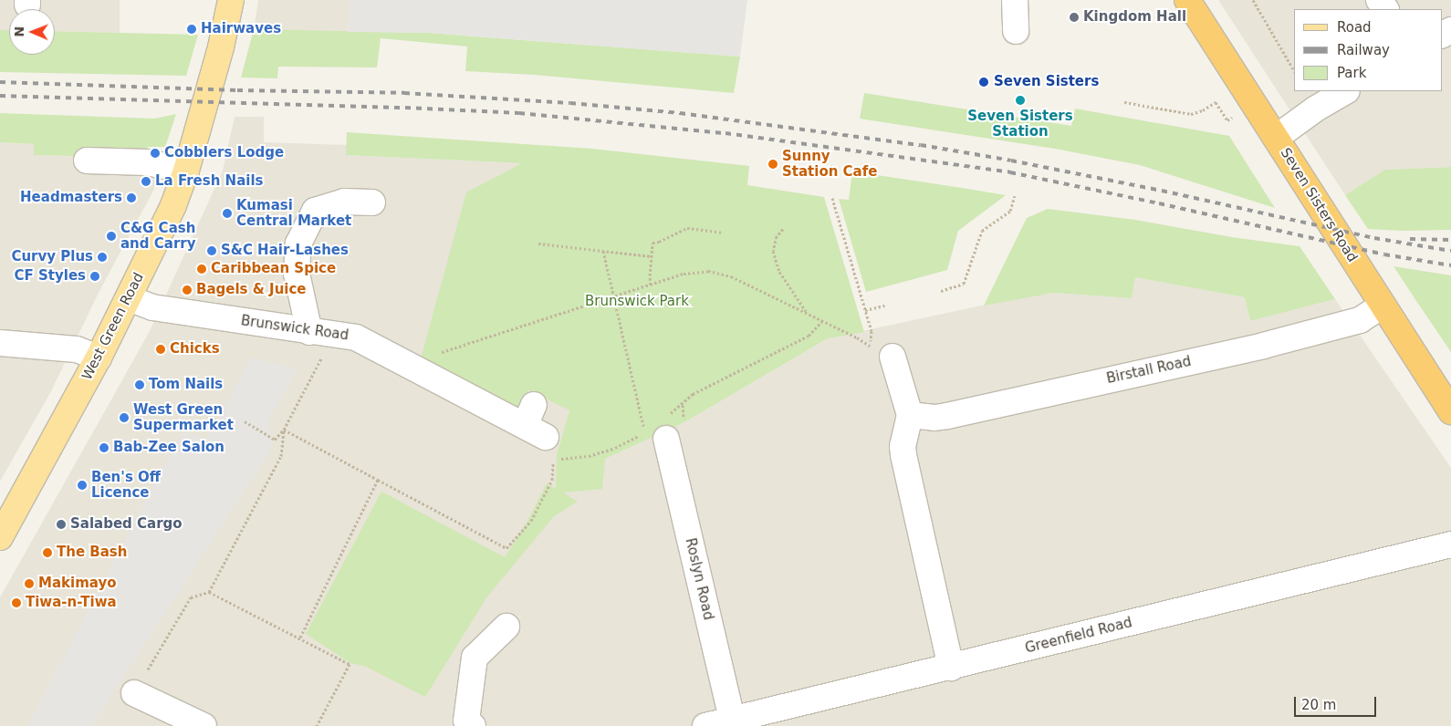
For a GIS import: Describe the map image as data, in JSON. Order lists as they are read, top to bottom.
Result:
{
  "streets": {
    "highway": ["Seven Sisters Road"],
    "main road": ["West Green Road"],
    "street": [
      "Brunswick Road",
      "Birstall Road",
      "Roslyn Road",
      "Greenfield Road"
    ]
  },
  "crossings": [
    ["Seven Sisters Road", "Birstall Road"],
    ["West Green Road", "Brunswick Road"],
    ["Roslyn Road", "Greenfield Road"]
  ],
  "parks": ["Brunswick Park"],
  "places": [
    "Kingdom Hall",
    "Hairwaves",
    "Seven Sisters",
    "Seven Sisters Station",
    "Cobblers Lodge",
    "Sunny Station Cafe",
    "La Fresh Nails",
    "Headmasters",
    "Kumasi Central Market",
    "C&G Cash and Carry",
    "S&C Hair-Lashes",
    "Curvy Plus",
    "Caribbean Spice",
    "CF Styles",
    "Bagels & Juice",
    "Chicks",
    "Tom Nails",
    "West Green Supermarket",
    "Bab-Zee Salon",
    "Ben's Off Licence",
    "Salabed Cargo",
    "The Bash",
    "Makimayo",
    "Tiwa-n-Tiwa"
  ],
  "legend": ["Road", "Railway", "Park"],
  "scale_bar": "20 m",
  "north": "left"
}
